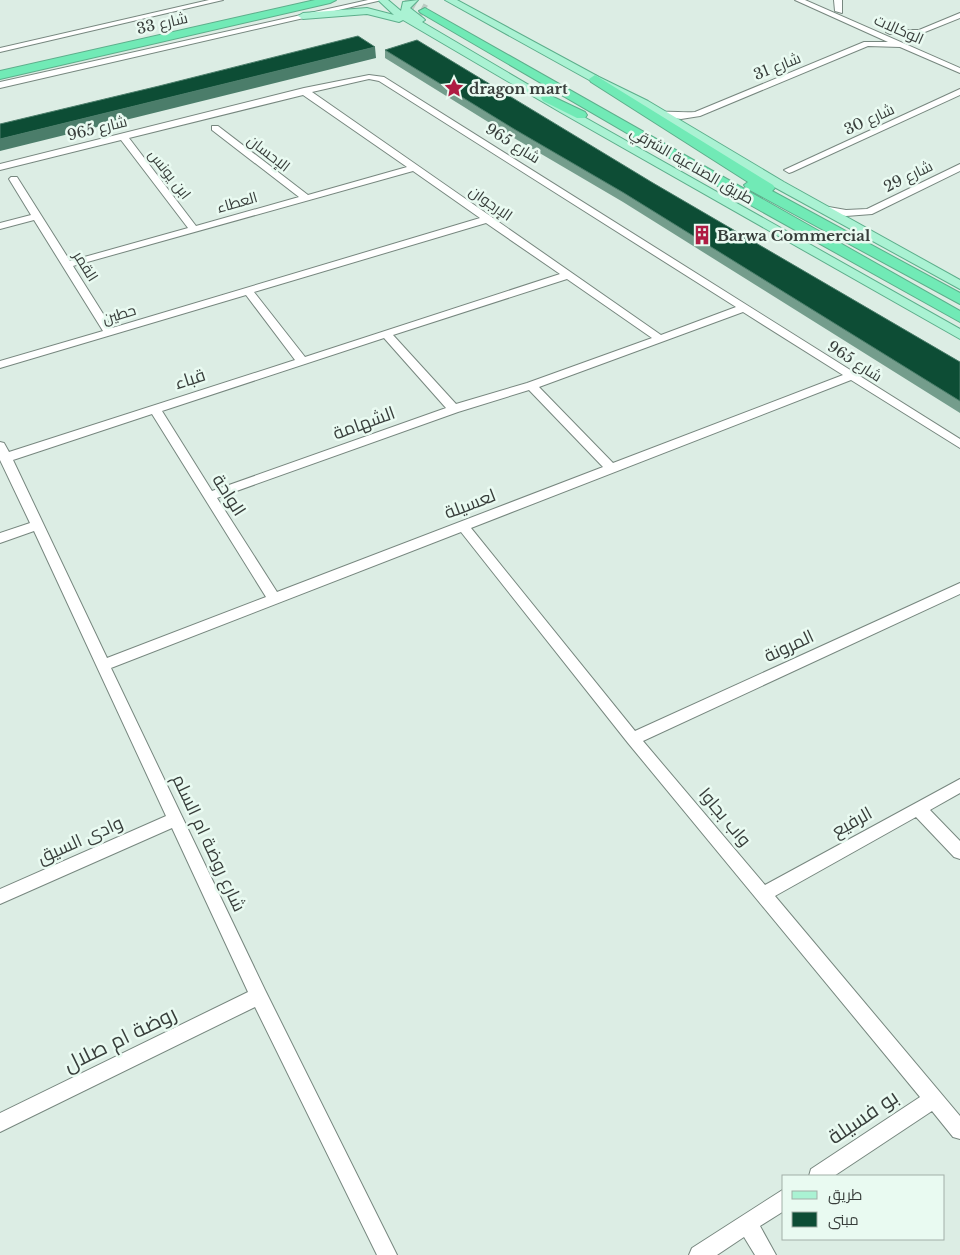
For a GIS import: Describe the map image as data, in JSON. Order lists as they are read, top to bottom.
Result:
{
  "streets": {
    "highway": ["شارع 33", "طريق الصناعية الشرقي"],
    "street": [
      "الوكالات",
      "شارع 31",
      "شارع 30",
      "شارع 965",
      "الإحسان",
      "ابن يونس",
      "شارع 29",
      "العطاء",
      "الإرجوان",
      "القمر",
      "حطين",
      "قباء",
      "الشهامة",
      "الواحة",
      "لعسيلة",
      "المرونة",
      "واب بجاوا",
      "الرفيع",
      "وادى السيق",
      "شارع روضة ام السلم",
      "روضة ام صلال",
      "بو فسيلة"
    ]
  },
  "crossings": [
    ["الوكالات", "شارع 31"],
    ["شارع 31", "طريق الصناعية الشرقي"],
    ["شارع 965", "ابن يونس"],
    ["شارع 965", "الإرجوان"],
    ["شارع 965", "الشهامة"],
    ["شارع 965", "لعسيلة"],
    ["الإحسان", "العطاء"],
    ["طريق الصناعية الشرقي", "شارع 29"],
    ["ابن يونس", "العطاء"],
    ["العطاء", "الإرجوان"],
    ["العطاء", "القمر"],
    ["الإرجوان", "حطين"],
    ["الإرجوان", "قباء"],
    ["الإرجوان", "الشهامة"],
    ["القمر", "حطين"],
    ["قباء", "الواحة"],
    ["قباء", "شارع روضة ام السلم"],
    ["الشهامة", "الواحة"],
    ["الواحة", "لعسيلة"],
    ["لعسيلة", "واب بجاوا"],
    ["لعسيلة", "شارع روضة ام السلم"],
    ["المرونة", "واب بجاوا"],
    ["واب بجاوا", "الرفيع"],
    ["واب بجاوا", "بو فسيلة"],
    ["وادى السيق", "شارع روضة ام السلم"],
    ["شارع روضة ام السلم", "روضة ام صلال"]
  ],
  "places": {
    "place": ["dragon mart"],
    "building": ["Barwa Commercial"]
  },
  "legend": ["طريق", "مبنى"]
}
